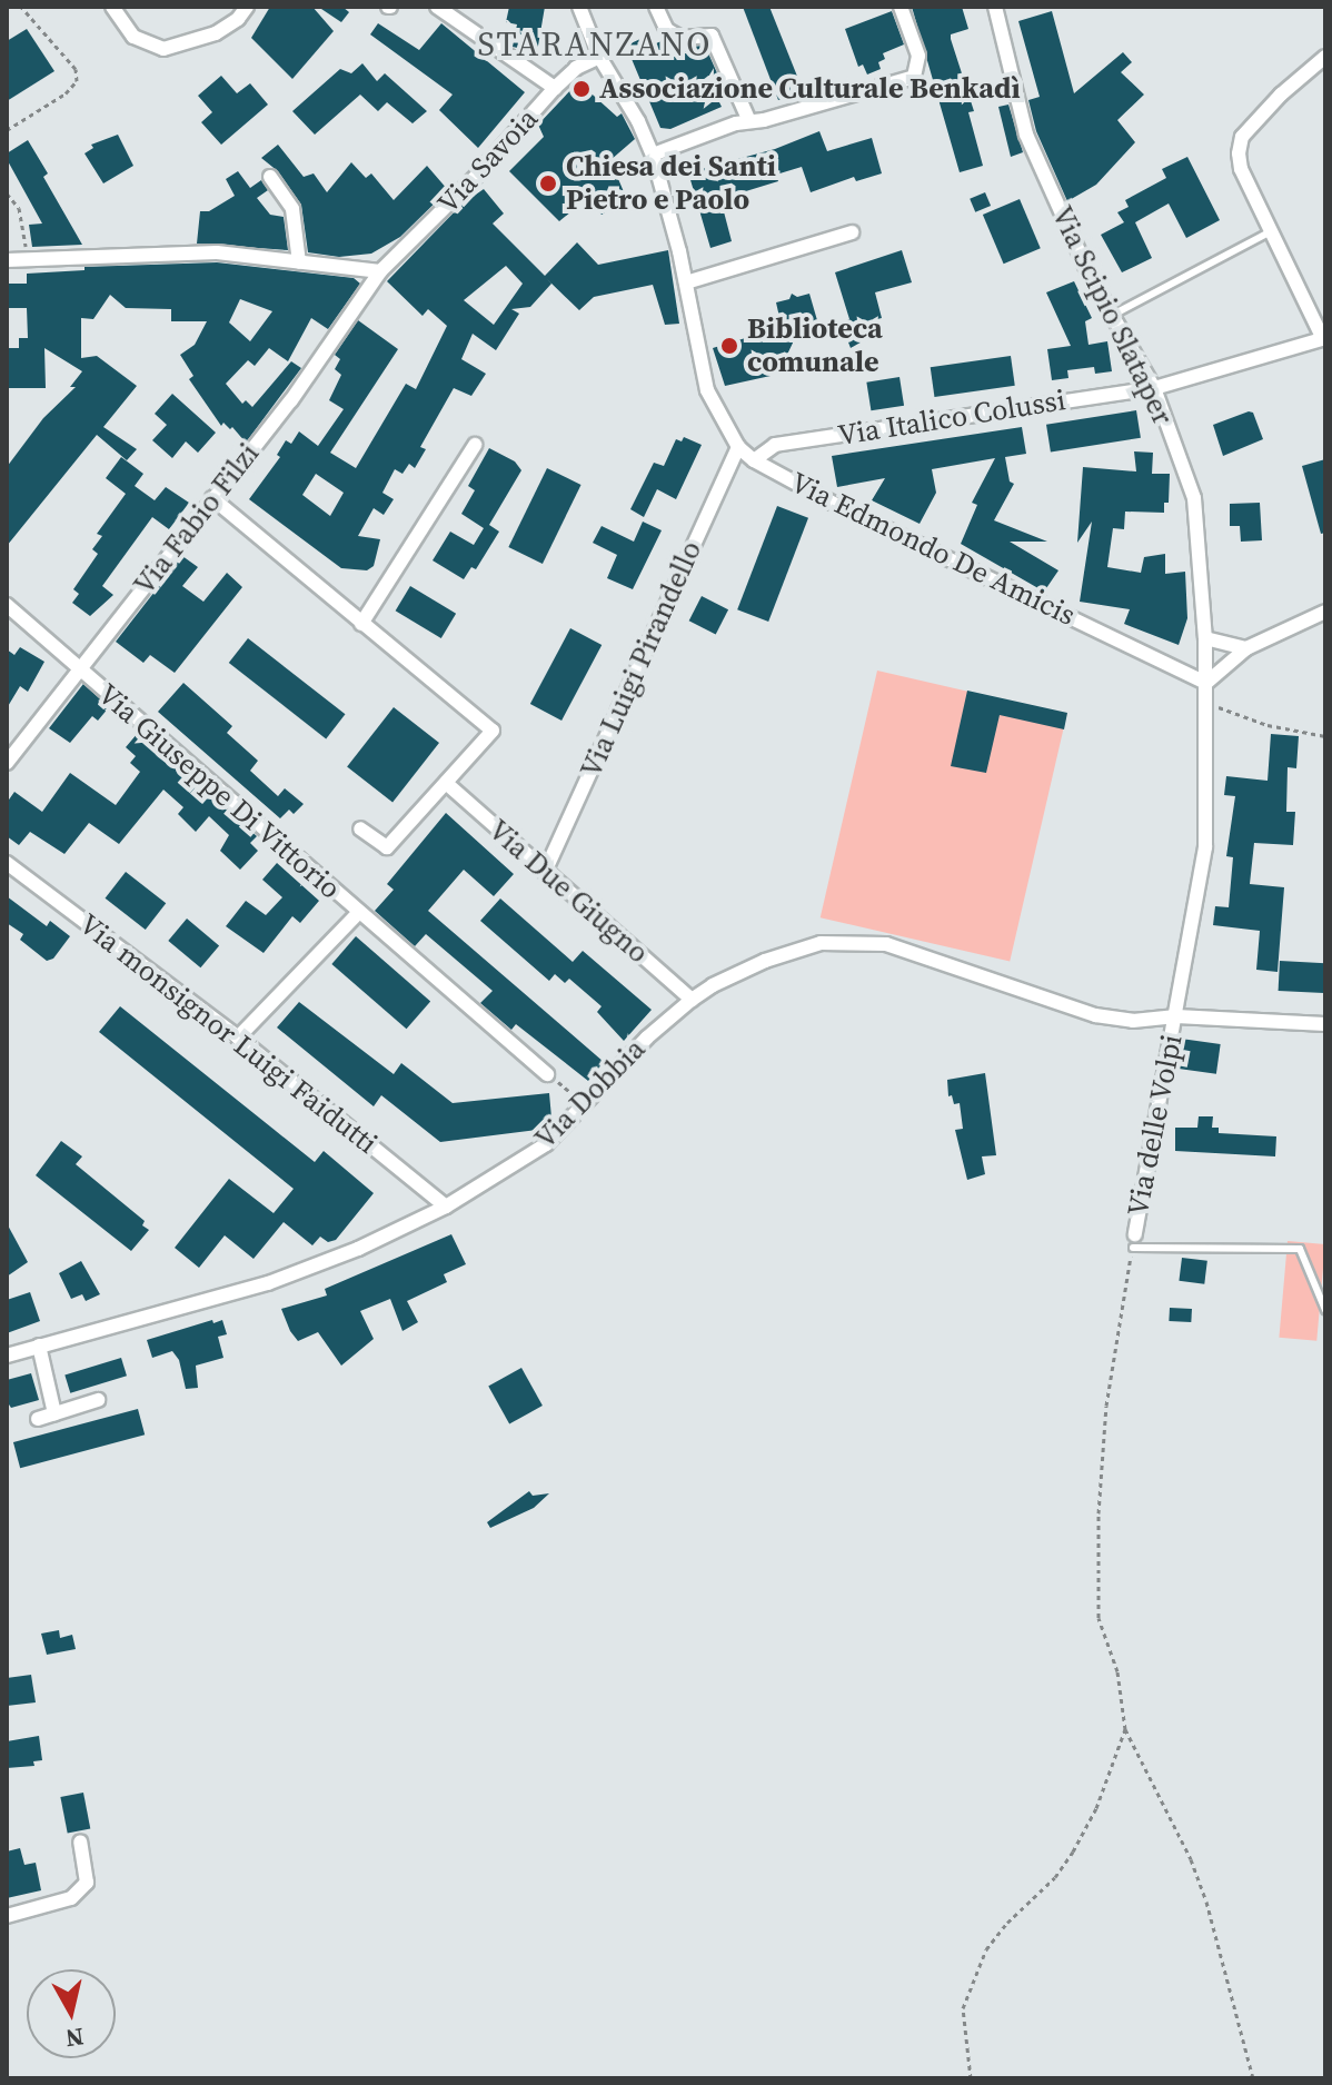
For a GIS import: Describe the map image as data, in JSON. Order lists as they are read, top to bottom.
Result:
{
  "streets": {
    "street": [
      "Via Savoia",
      "Via Scipio Slataper",
      "Via Italico Colussi",
      "Via Fabio Filzi",
      "Via Edmondo De Amicis",
      "Via Luigi Pirandello",
      "Via Giuseppe Di Vittorio",
      "Via Due Giugno",
      "Via monsignor Luigi Faidutti",
      "Via Dobbia",
      "Via delle Volpi"
    ]
  },
  "crossings": [
    ["Via Savoia", "Via Fabio Filzi"],
    ["Via Savoia", "Via Edmondo De Amicis"],
    ["Via Scipio Slataper", "Via Italico Colussi"],
    ["Via Scipio Slataper", "Via Edmondo De Amicis"],
    ["Via Italico Colussi", "Via Edmondo De Amicis"],
    ["Via Fabio Filzi", "Via Giuseppe Di Vittorio"],
    ["Via Edmondo De Amicis", "Via Luigi Pirandello"],
    ["Via Luigi Pirandello", "Via Due Giugno"],
    ["Via Giuseppe Di Vittorio", "Via monsignor Luigi Faidutti"],
    ["Via Due Giugno", "Via Dobbia"],
    ["Via monsignor Luigi Faidutti", "Via Dobbia"],
    ["Via Dobbia", "Via delle Volpi"]
  ],
  "districts": ["STARANZANO"],
  "places": ["Associazione Culturale Benkadì", "Chiesa dei Santi Pietro e Paolo", "Biblioteca comunale"],
  "north": "bottom"
}
